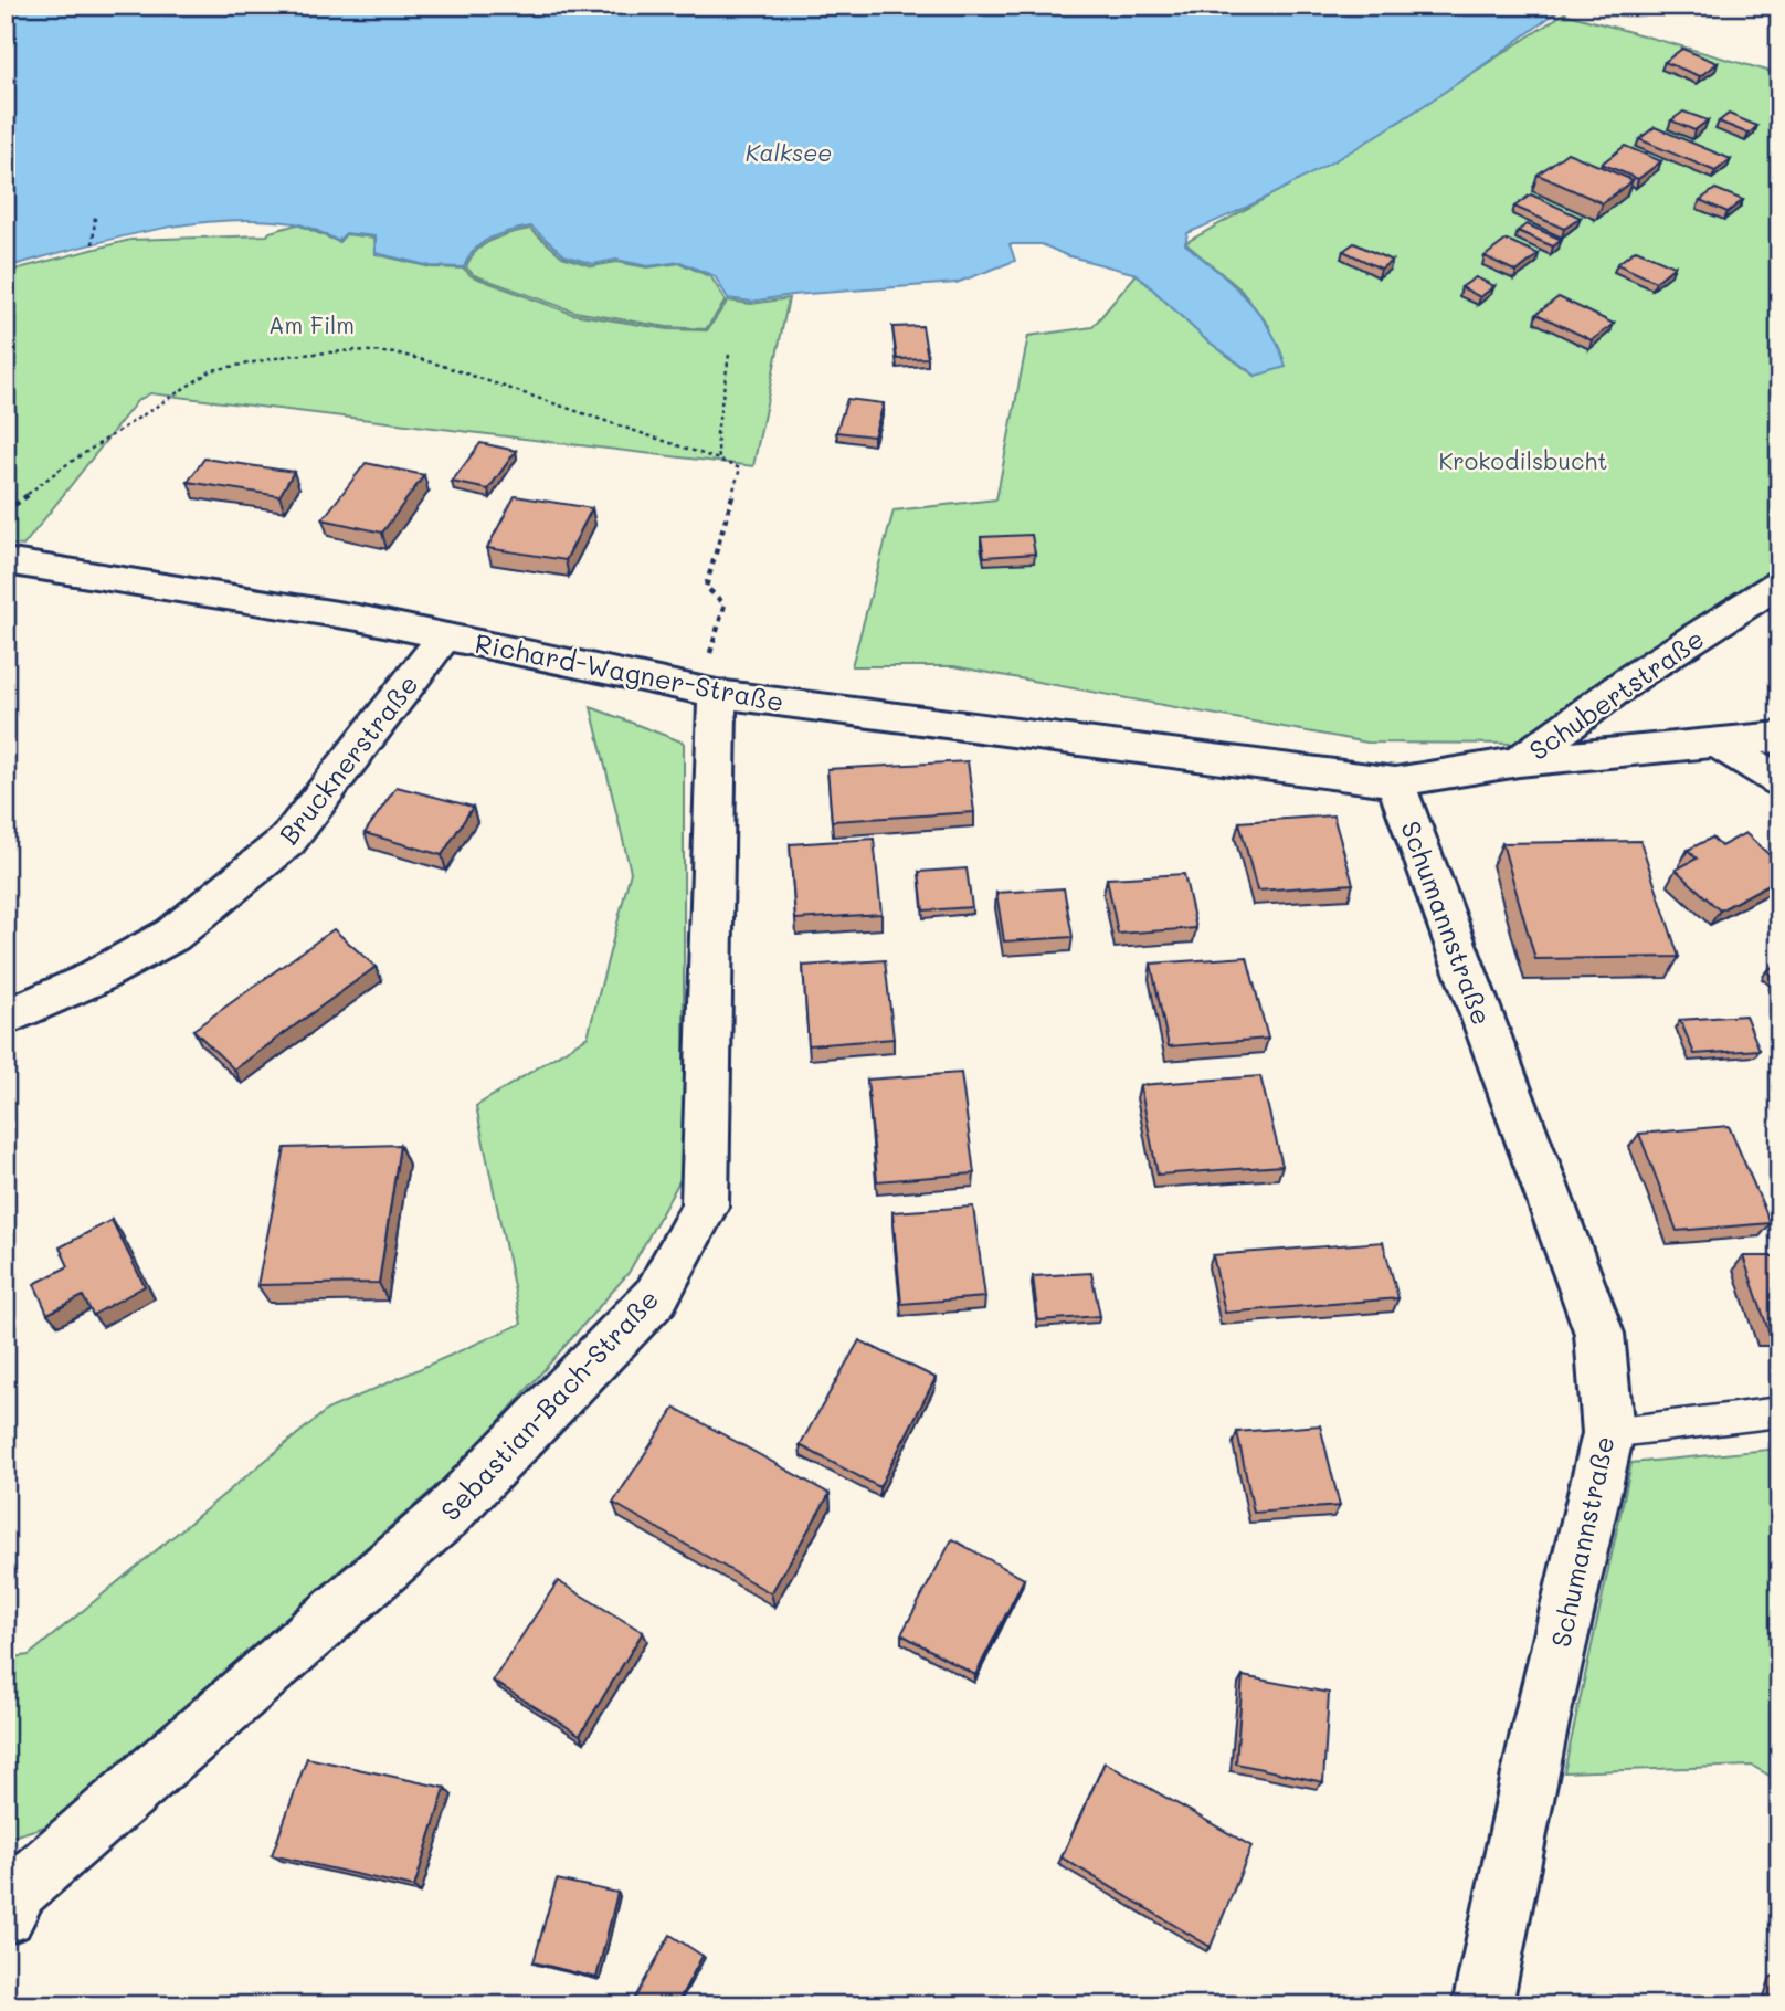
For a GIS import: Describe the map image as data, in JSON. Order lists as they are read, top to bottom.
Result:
{
  "streets": {
    "street": [
      "Richard-Wagner-Straße",
      "Schubertstraße",
      "Brucknerstraße",
      "Schumannstraße",
      "Sebastian-Bach-Straße"
    ]
  },
  "crossings": [
    ["Richard-Wagner-Straße", "Schubertstraße"],
    ["Richard-Wagner-Straße", "Brucknerstraße"],
    ["Richard-Wagner-Straße", "Schumannstraße"],
    ["Richard-Wagner-Straße", "Sebastian-Bach-Straße"],
    ["Schubertstraße", "Schumannstraße"]
  ],
  "water": ["Kalksee"],
  "parks": ["Am Film", "Krokodilsbucht"]
}
